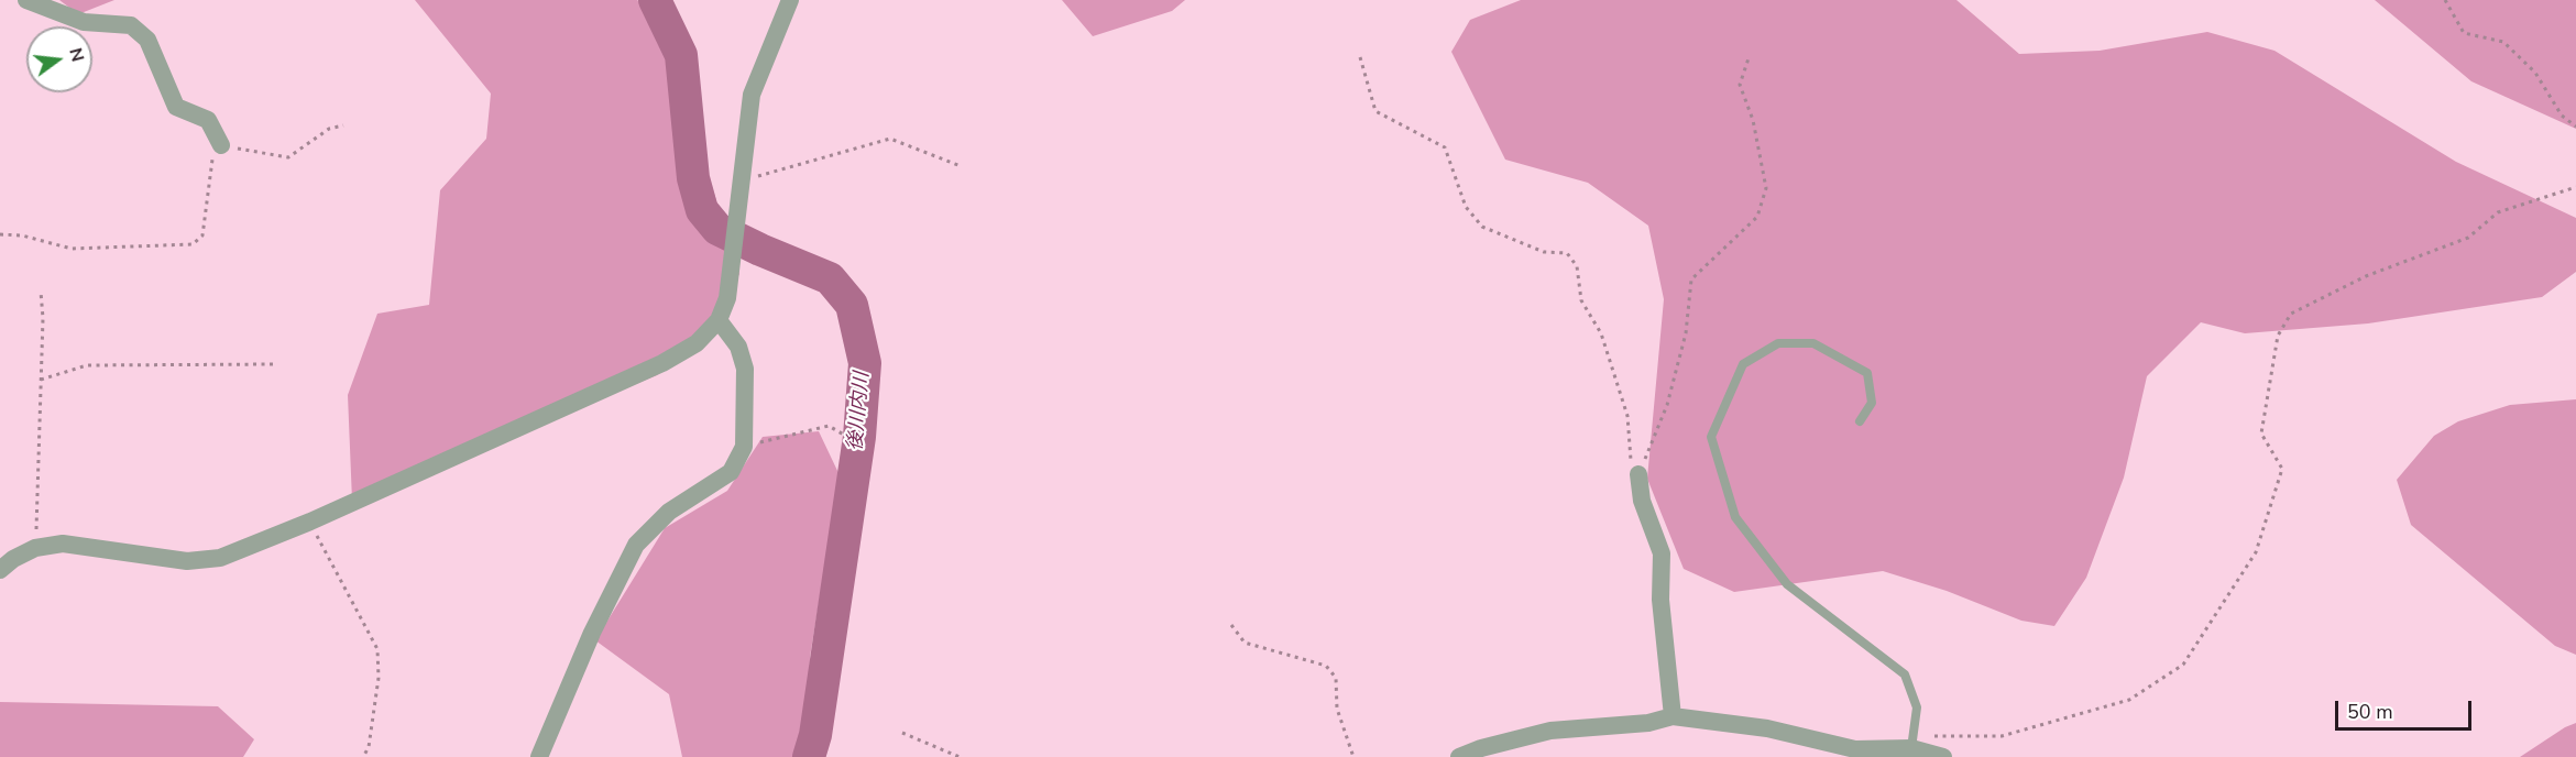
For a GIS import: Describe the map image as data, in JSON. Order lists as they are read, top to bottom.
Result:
{
  "water": ["後川内川"],
  "scale_bar": "50 m",
  "north": "right"
}
